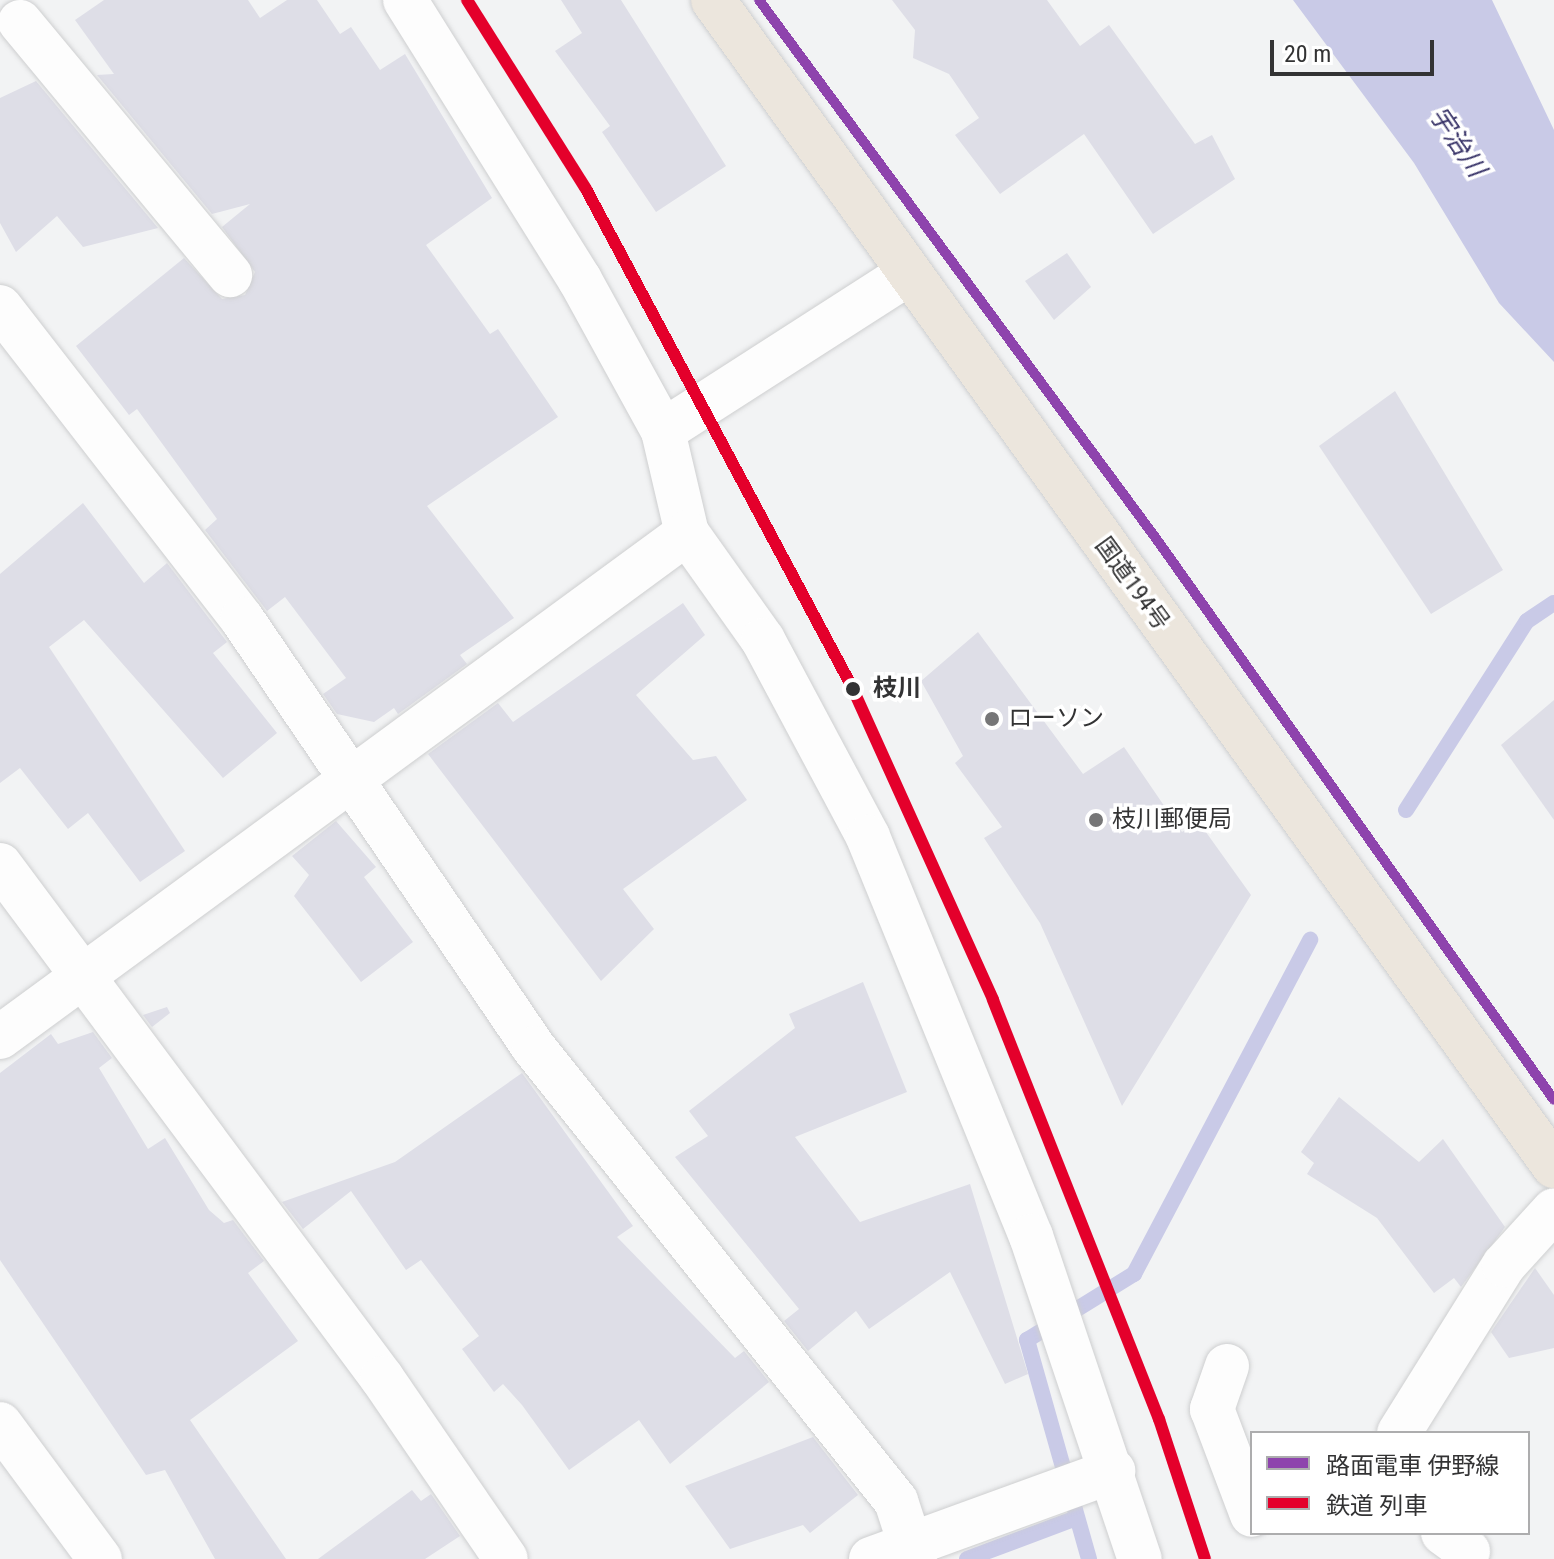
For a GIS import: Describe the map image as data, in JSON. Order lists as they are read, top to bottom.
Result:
{
  "streets": {
    "highway": ["国道194号"]
  },
  "water": ["宇治川"],
  "places": ["枝川", "ローソン", "枝川郵便局"],
  "lines": ["tram line 伊野線", "rail line 列車"],
  "legend": ["路面電車 伊野線", "鉄道 列車"],
  "scale_bar": "20 m"
}
